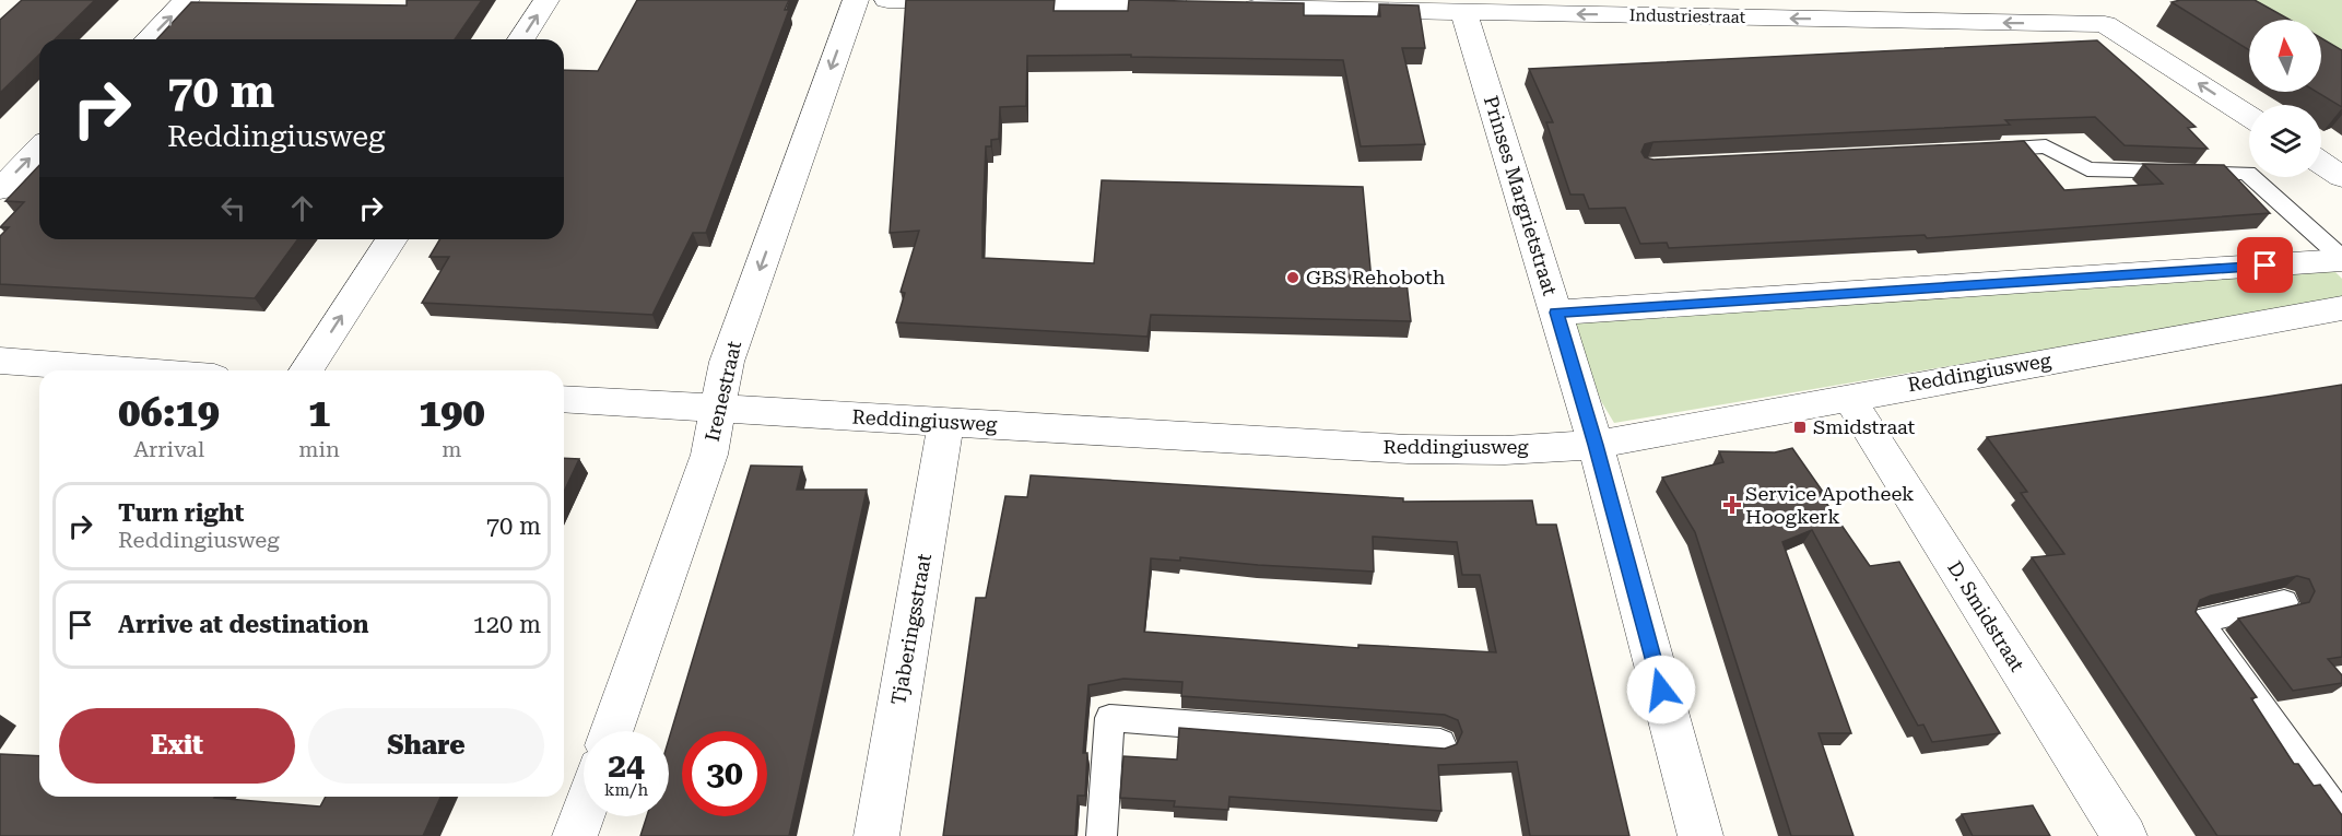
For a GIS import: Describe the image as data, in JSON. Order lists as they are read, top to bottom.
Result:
{
  "streets": {
    "street": [
      "Industriestraat",
      "Prinses Margrietstraat",
      "Reddingiusweg",
      "Irenestraat",
      "D. Smidstraat",
      "Tjaberingsstraat"
    ]
  },
  "crossings": [
    ["Industriestraat", "Prinses Margrietstraat"],
    ["Prinses Margrietstraat", "Reddingiusweg"],
    ["Reddingiusweg", "Irenestraat"],
    ["Reddingiusweg", "D. Smidstraat"],
    ["Reddingiusweg", "Tjaberingsstraat"]
  ],
  "one_way": ["Irenestraat"],
  "places": {
    "other": ["GBS Rehoboth"],
    "transit": ["Smidstraat"],
    "health": ["Service Apotheek Hoogkerk"]
  },
  "north": "top",
  "page": {
    "turn": ["70 m", "Reddingiusweg"],
    "eta": [
      "06:19",
      "Arrival",
      "1",
      "min",
      "190",
      "m"
    ],
    "list": [
      {
        "name": "Turn right",
        "note": "Reddingiusweg",
        "value": "70 m"
      },
      {
        "name": "Arrive at destination",
        "value": "120 m"
      }
    ],
    "buttons": ["Exit", "Share"],
    "speed": "24 km/h",
    "limit": "30"
  }
}
